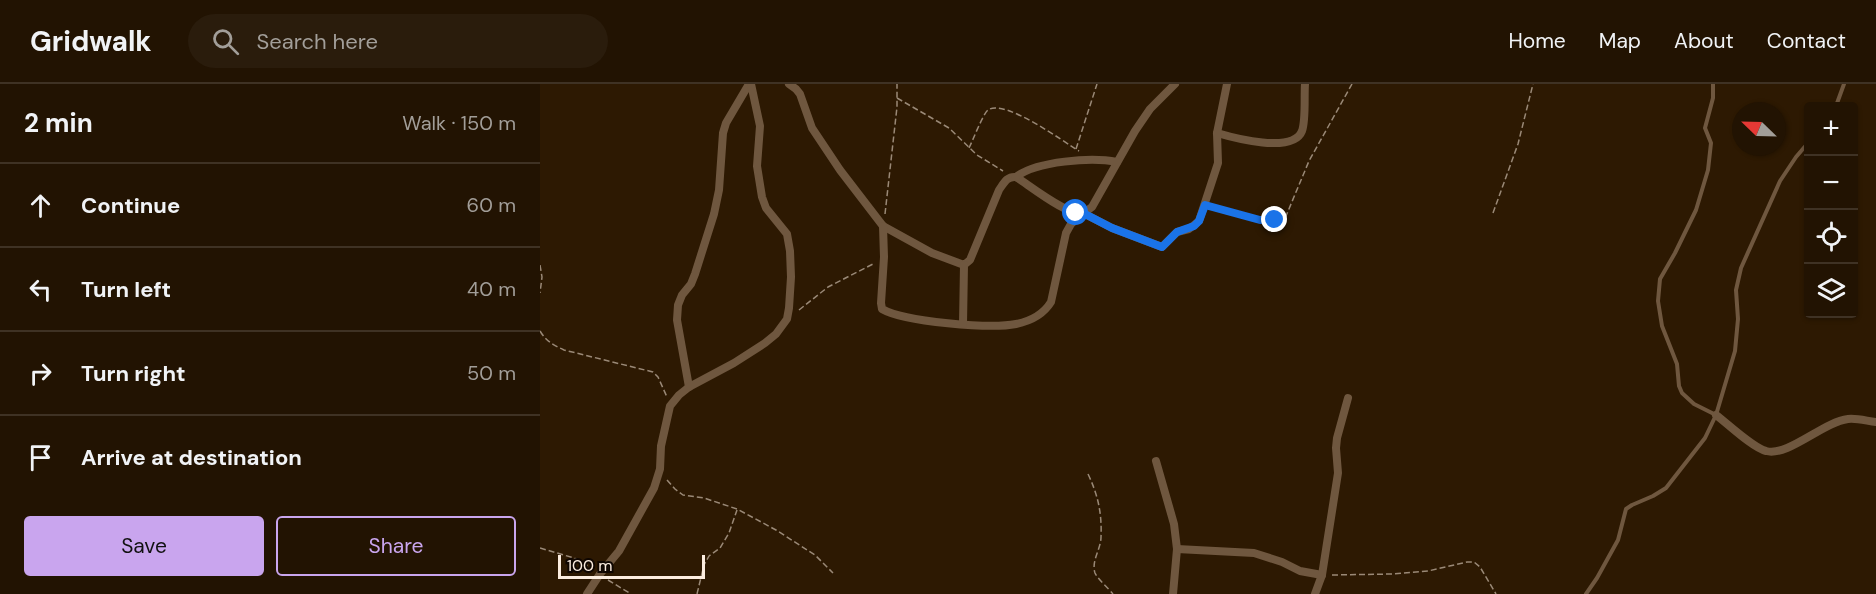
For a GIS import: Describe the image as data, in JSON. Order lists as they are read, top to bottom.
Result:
{
  "scale_bar": "100 m",
  "north": "top left",
  "page": {
    "header": "Gridwalk",
    "search": "Search here",
    "nav": [
      "Home",
      "Map",
      "About",
      "Contact"
    ],
    "heading": ["2 min", "Walk · 150 m"],
    "map_buttons": ["+", "−"],
    "list": [
      ["Continue", "60 m"],
      ["Turn left", "40 m"],
      ["Turn right", "50 m"],
      "Arrive at destination"
    ],
    "buttons": ["Save", "Share"],
    "scale": "100 m"
  }
}
